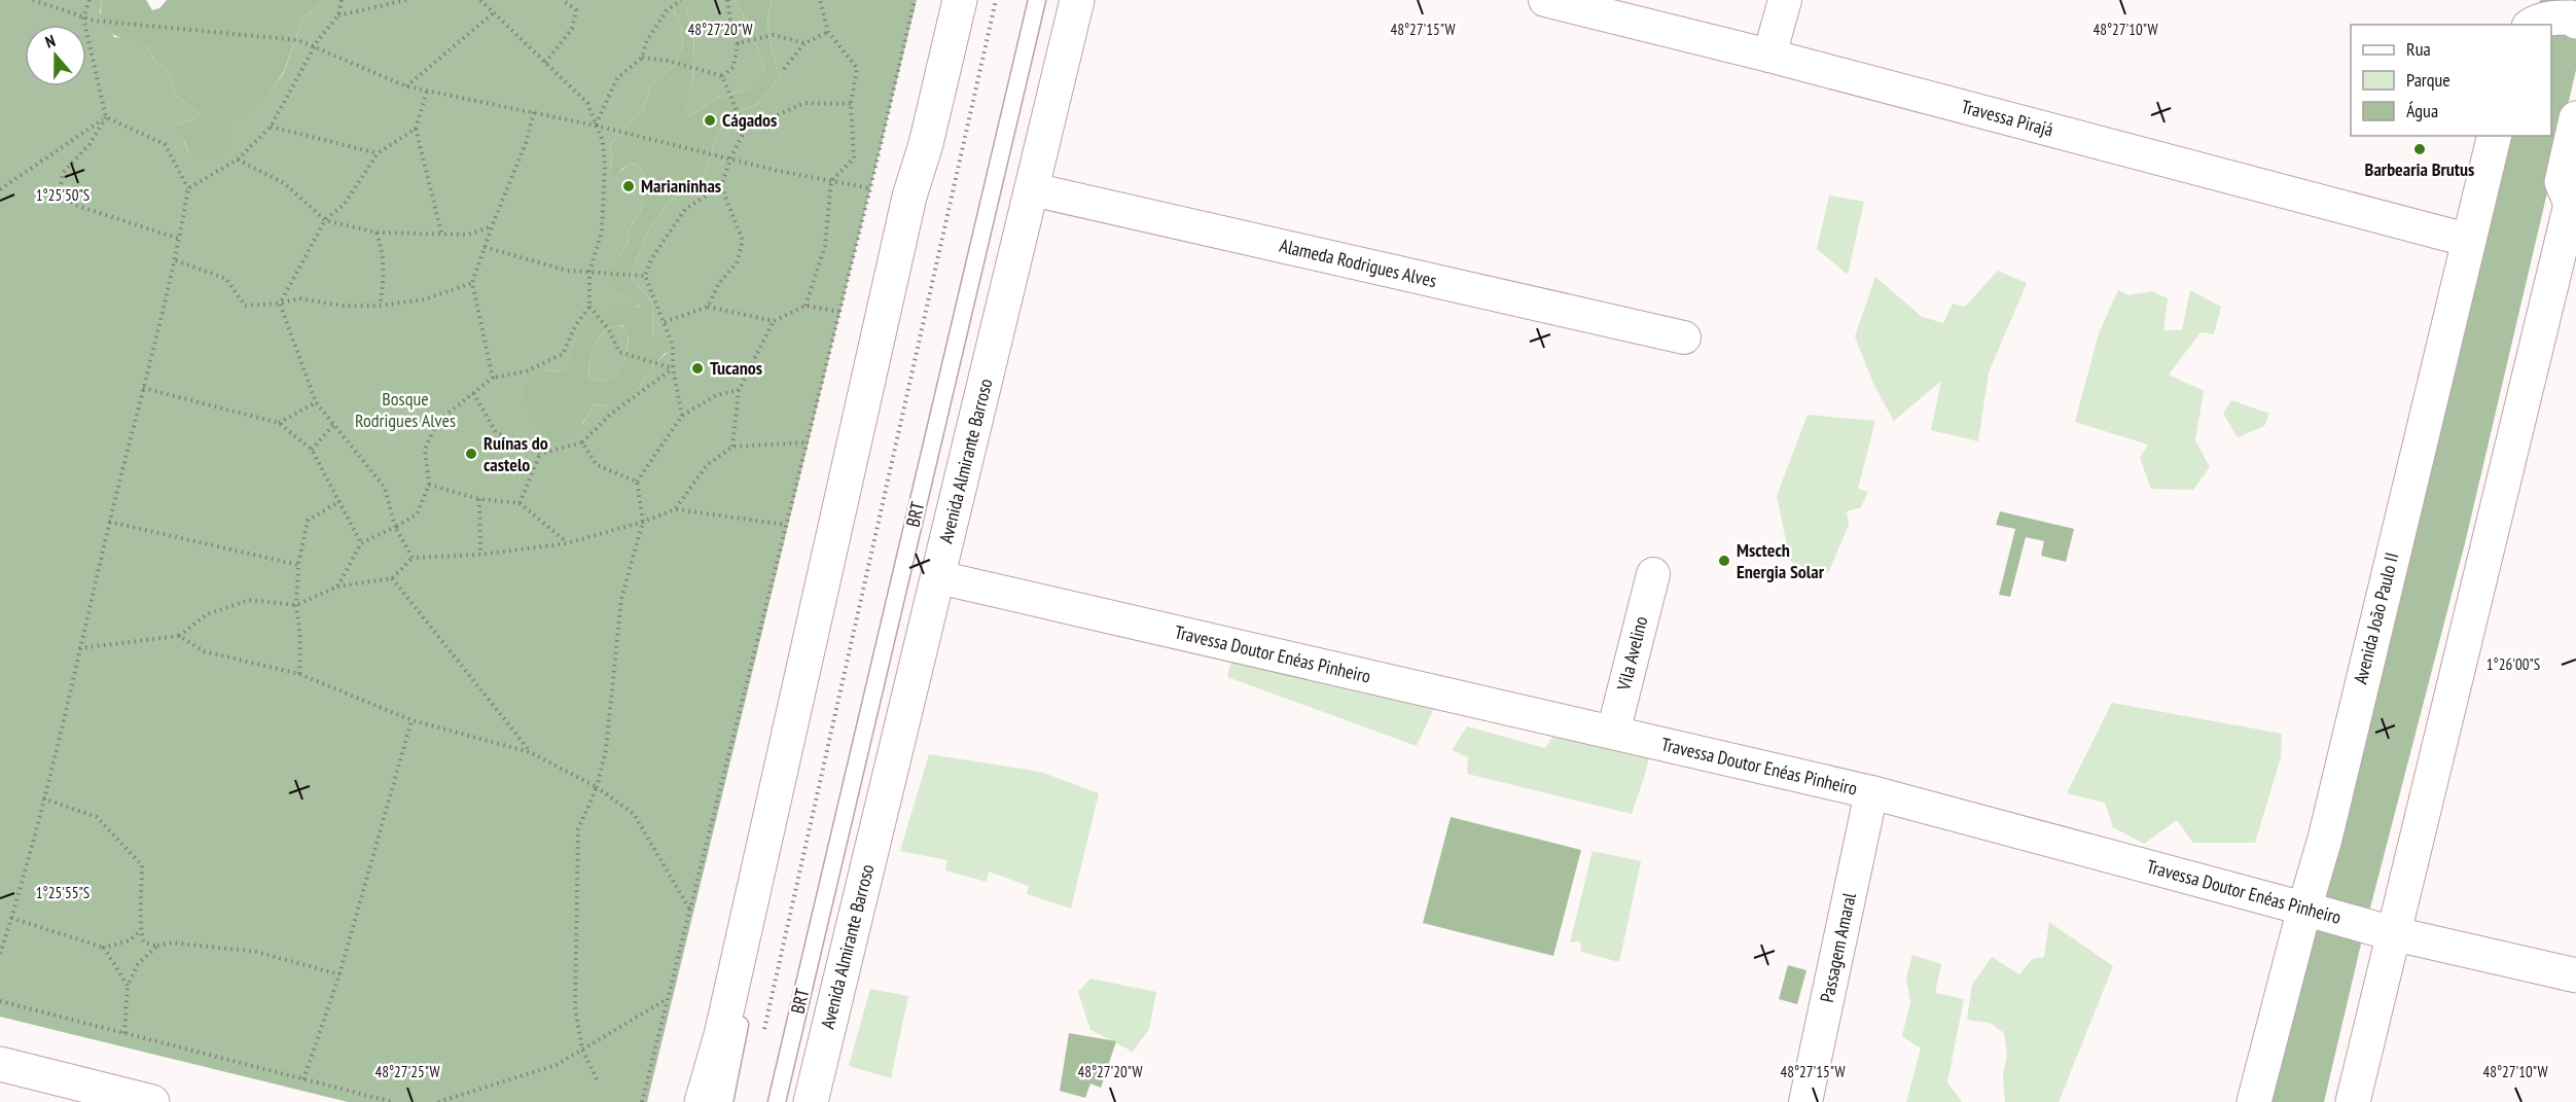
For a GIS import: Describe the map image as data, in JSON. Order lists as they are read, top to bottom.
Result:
{
  "streets": {
    "main road": ["Avenida Almirante Barroso", "Avenida João Paulo II", "Travessa Doutor Enéas Pinheiro"],
    "street": [
      "Travessa Pirajá",
      "Alameda Rodrigues Alves",
      "Vila Avelino",
      "Passagem Amaral"
    ],
    "lane": ["BRT"]
  },
  "crossings": [
    ["Travessa Pirajá", "Avenida João Paulo II"],
    ["Alameda Rodrigues Alves", "Avenida Almirante Barroso"],
    ["Avenida Almirante Barroso", "Travessa Doutor Enéas Pinheiro"],
    ["Avenida João Paulo II", "Travessa Doutor Enéas Pinheiro"],
    ["Vila Avelino", "Travessa Doutor Enéas Pinheiro"],
    ["Travessa Doutor Enéas Pinheiro", "Passagem Amaral"]
  ],
  "parks": ["Bosque Rodrigues Alves"],
  "places": [
    "Cágados",
    "Barbearia Brutus",
    "Marianinhas",
    "Tucanos",
    "Ruínas do castelo",
    "Msctech Energia Solar"
  ],
  "legend": ["Rua", "Parque", "Água"],
  "north": "top",
  "coordinates": [
    "48°27'20\"W",
    "48°27'15\"W",
    "48°27'10\"W",
    "1°25'50\"S",
    "1°26'00\"S",
    "1°25'55\"S",
    "48°27'25\"W"
  ]
}
